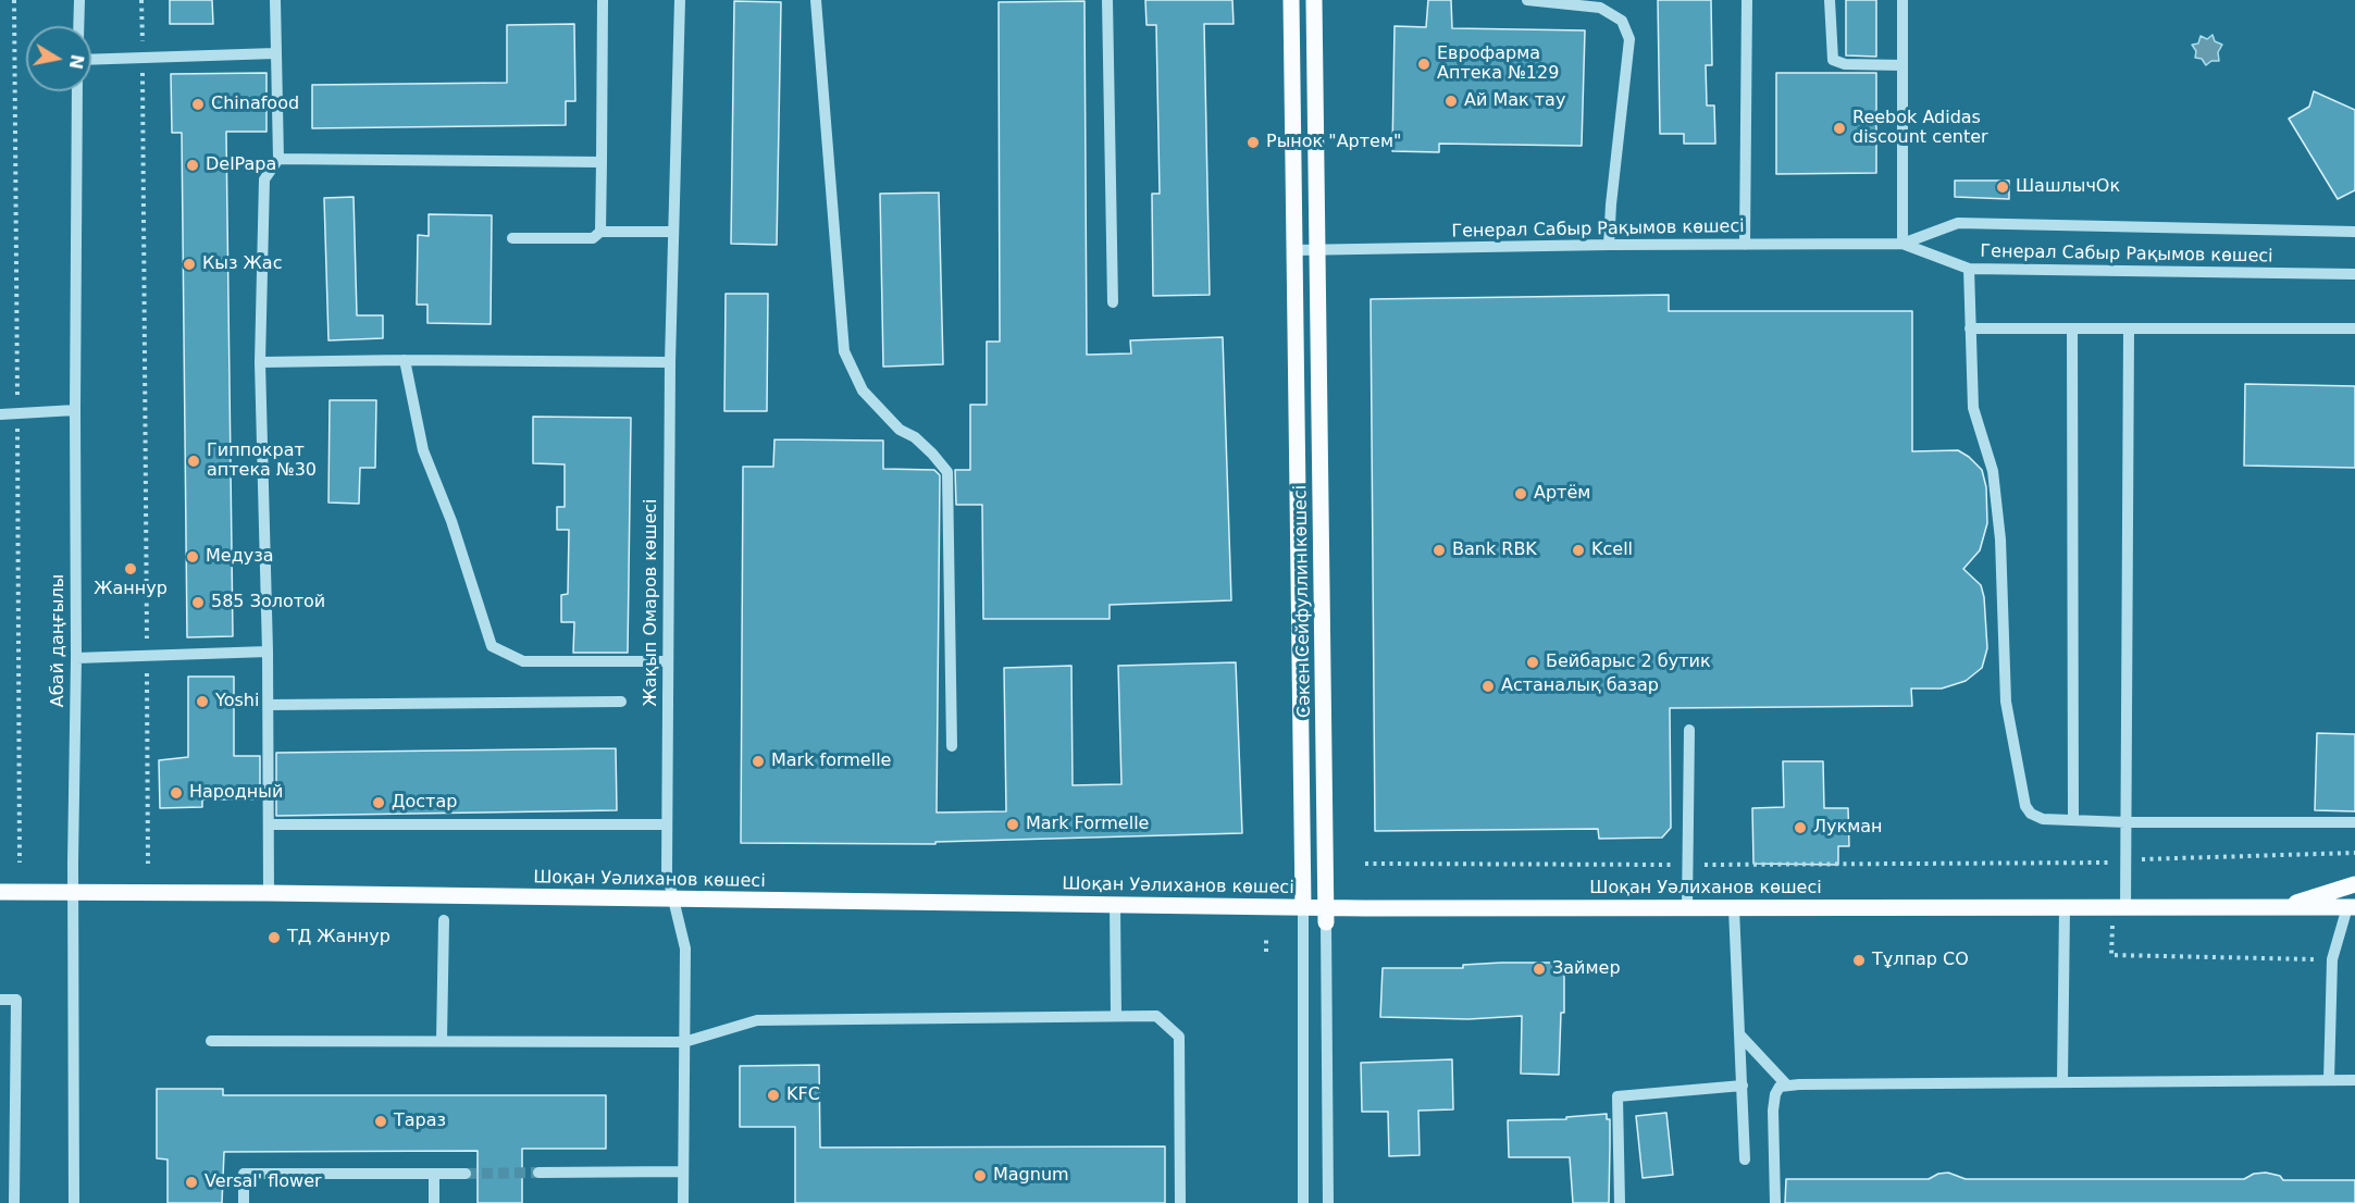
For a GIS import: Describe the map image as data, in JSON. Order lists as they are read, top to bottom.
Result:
{
  "streets": {
    "main road": ["Сәкен Сейфуллин көшесі", "Шоқан Уәлиханов көшесі"],
    "street": ["Генерал Сабыр Рақымов көшесі", "Жақып Омаров көшесі", "Абай даңғылы"]
  },
  "crossings": [
    ["Генерал Сабыр Рақымов көшесі", "Сәкен Сейфуллин көшесі"],
    ["Сәкен Сейфуллин көшесі", "Шоқан Уәлиханов көшесі"],
    ["Жақып Омаров көшесі", "Шоқан Уәлиханов көшесі"],
    ["Абай даңғылы", "Шоқан Уәлиханов көшесі"]
  ],
  "places": [
    "Еврофарма Аптека №129",
    "Ай Мак тау",
    "Chinafood",
    "Reebok Adidas discount center",
    "Рынок \"Артем\"",
    "DelPapa",
    "ШашлычОк",
    "Кыз Жас",
    "Гиппократ аптека №30",
    "Артём",
    "Bank RBK",
    "Kcell",
    "Медуза",
    "Жаннур",
    "585 Золотой",
    "Бейбарыс 2 бутик",
    "Астаналық базар",
    "Yoshi",
    "Mark formelle",
    "Народный",
    "Достар",
    "Mark Formelle",
    "Лукман",
    "ТД Жаннур",
    "Тұлпар СО",
    "Займер",
    "KFC",
    "Тараз",
    "Magnum",
    "Versal' flower"
  ],
  "north": "right"
}
